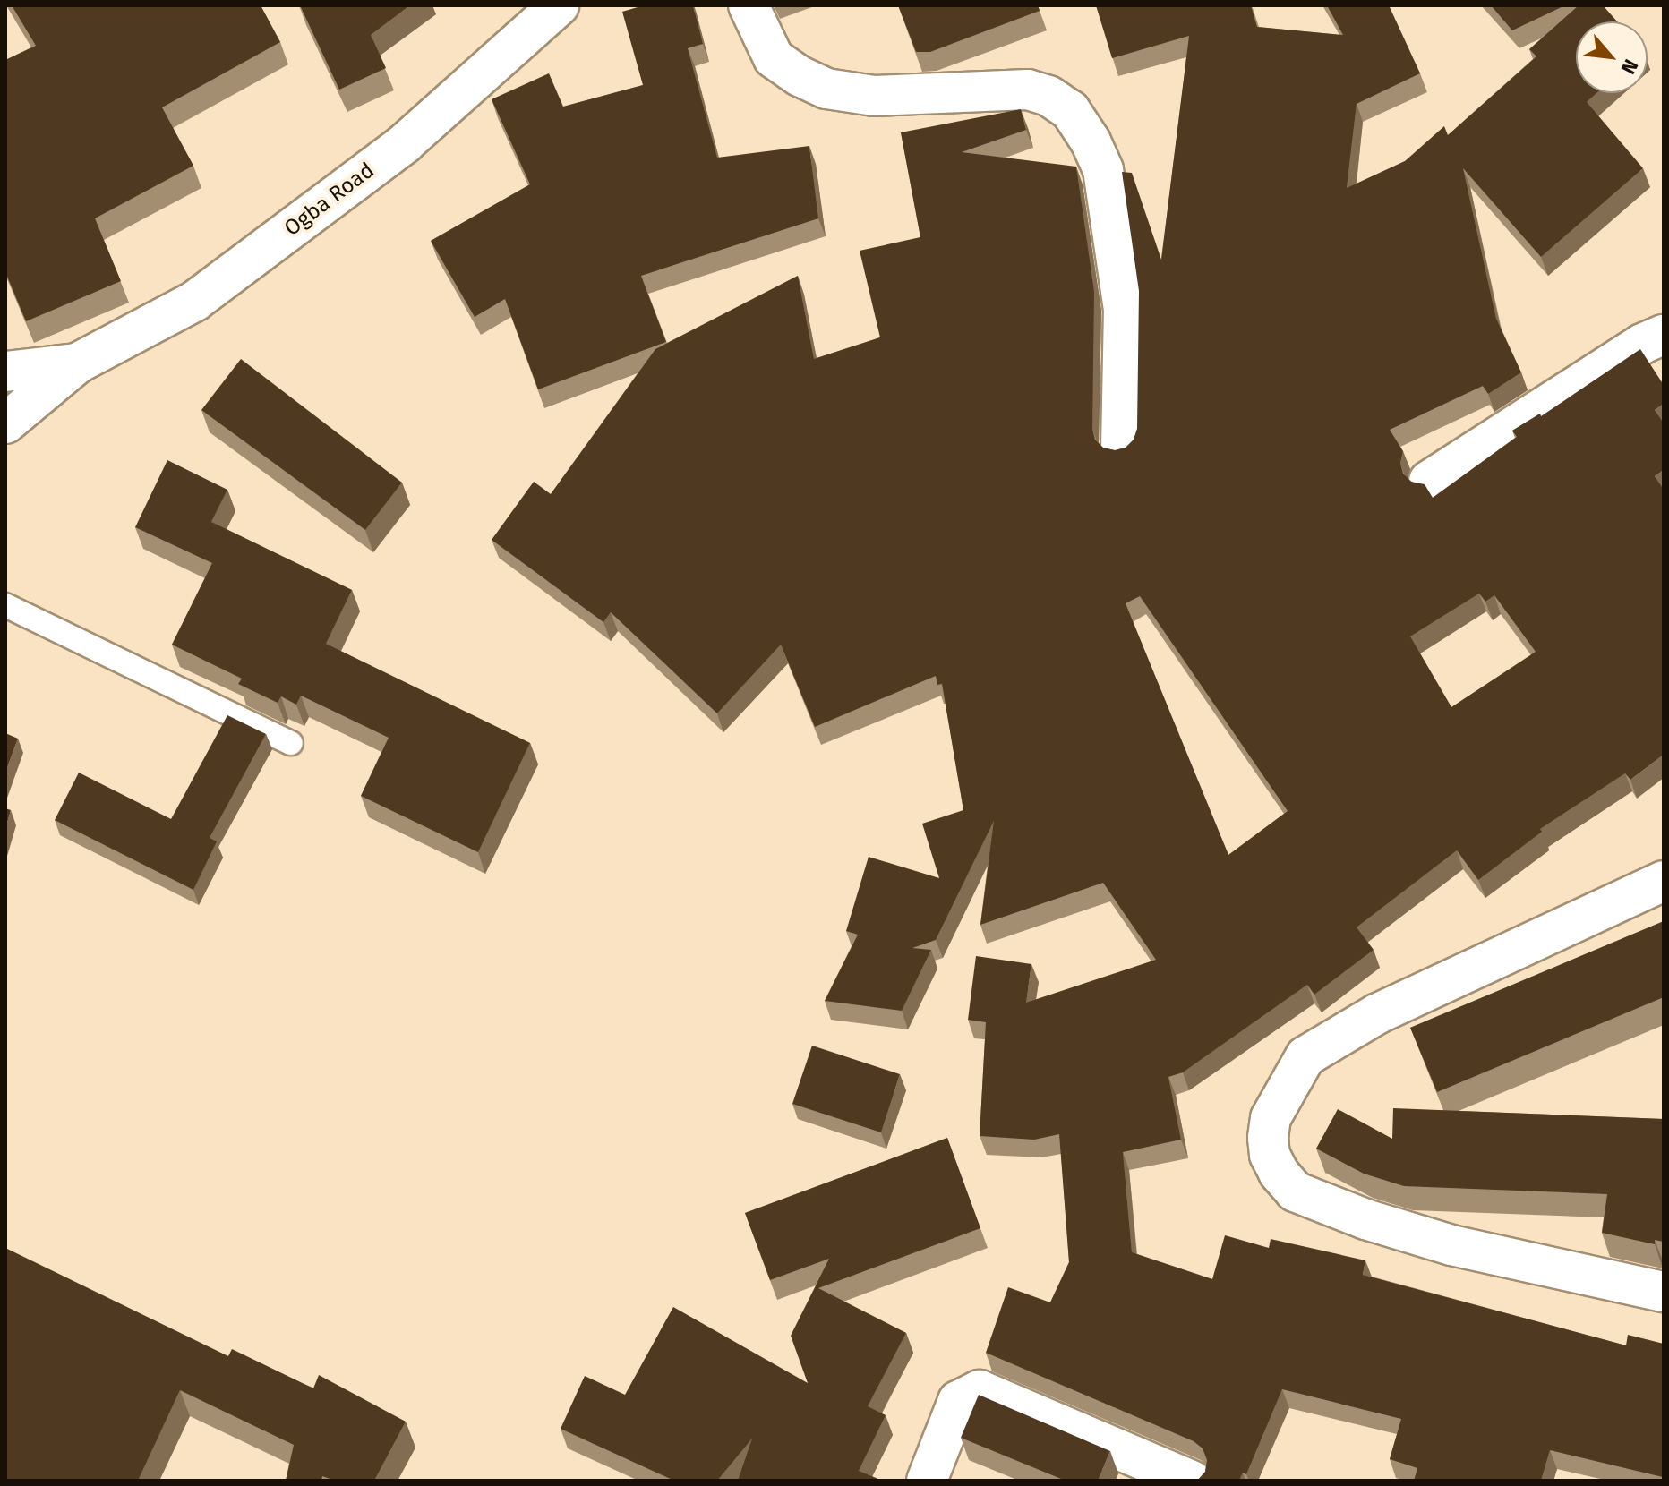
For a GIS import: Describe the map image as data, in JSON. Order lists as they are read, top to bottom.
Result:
{
  "streets": {
    "street": ["Ogba Road"]
  },
  "north": "bottom right"
}
